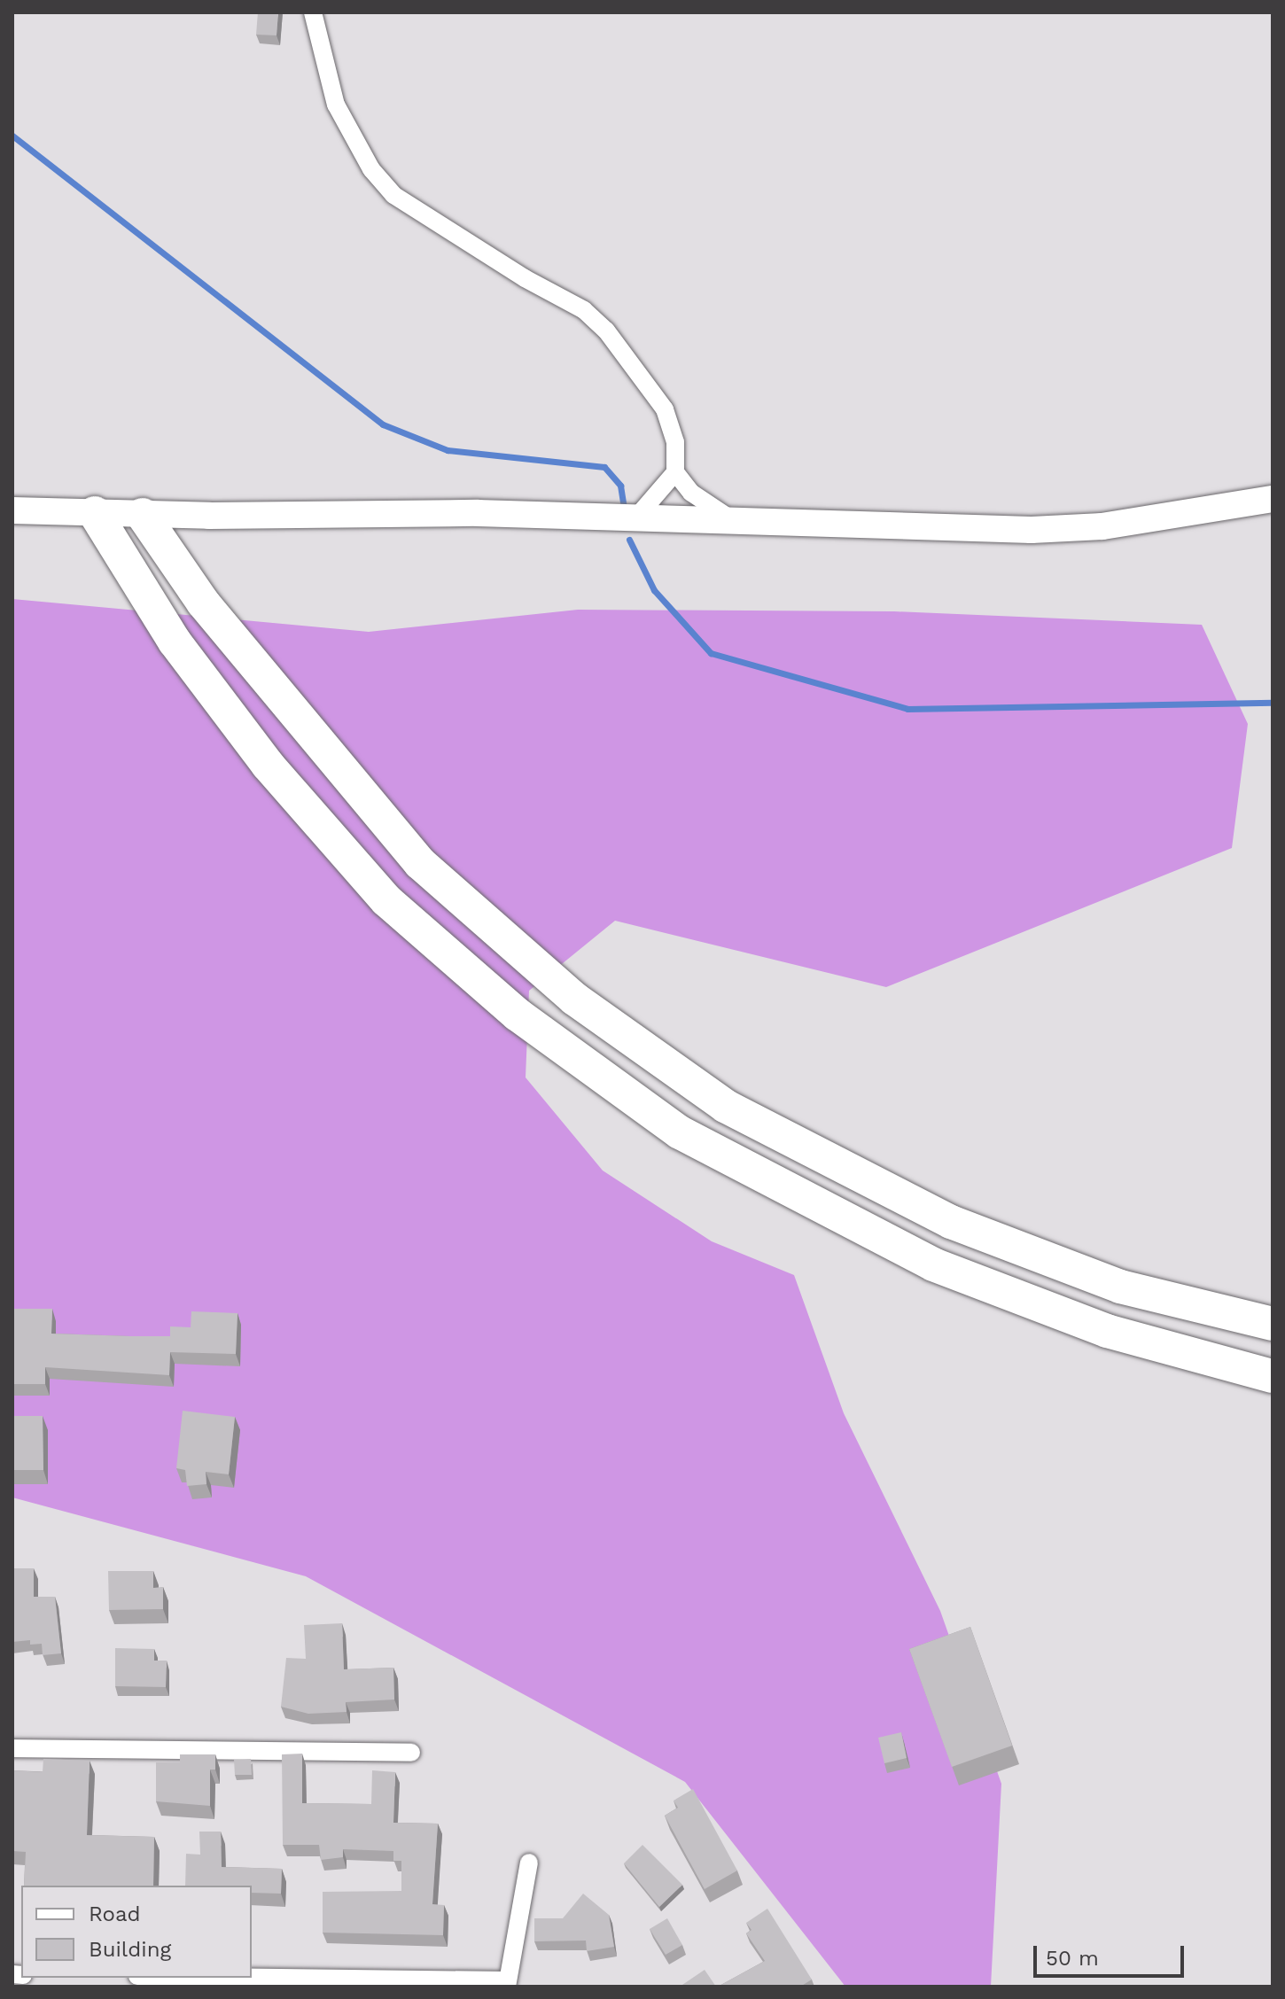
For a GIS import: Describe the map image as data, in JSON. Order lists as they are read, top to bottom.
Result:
{
  "legend": ["Road", "Building"],
  "scale_bar": "50 m"
}
